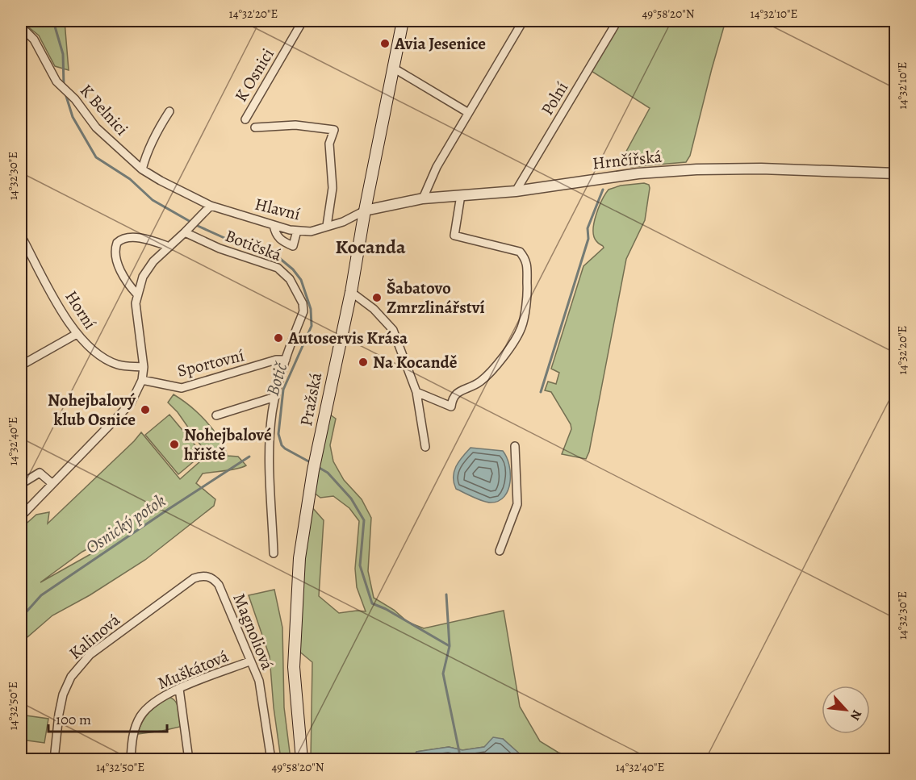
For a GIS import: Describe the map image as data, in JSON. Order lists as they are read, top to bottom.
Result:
{
  "streets": {
    "main road": ["Pražská"],
    "street": [
      "K Osnici",
      "Polní",
      "K Belnici",
      "Hrnčířská",
      "Hlavní",
      "Botičská",
      "Horní",
      "Sportovní",
      "Magnoliová",
      "Kalinová",
      "Muškátová"
    ]
  },
  "crossings": [
    ["Polní", "Hrnčířská"],
    ["K Belnici", "Hlavní"],
    ["Hrnčířská", "Hlavní"],
    ["Hrnčířská", "Pražská"],
    ["Hlavní", "Pražská"],
    ["Botičská", "Horní"],
    ["Botičská", "Sportovní"],
    ["Horní", "Sportovní"],
    ["Magnoliová", "Kalinová"],
    ["Magnoliová", "Muškátová"]
  ],
  "districts": ["Kocanda"],
  "water": ["Botič", "Osnický potok"],
  "places": [
    "Avia Jesenice",
    "Šabatovo Zmrzlinářství",
    "Autoservis Krása",
    "Na Kocandě",
    "Nohejbalový klub Osnice",
    "Nohejbalové hřiště"
  ],
  "scale_bar": "100 m",
  "north": "bottom right",
  "coordinates": [
    "14°32'20\"E",
    "49°58'20\"N",
    "14°32'10\"E",
    "14°32'30\"E",
    "14°32'40\"E",
    "14°32'50\"E"
  ]
}
